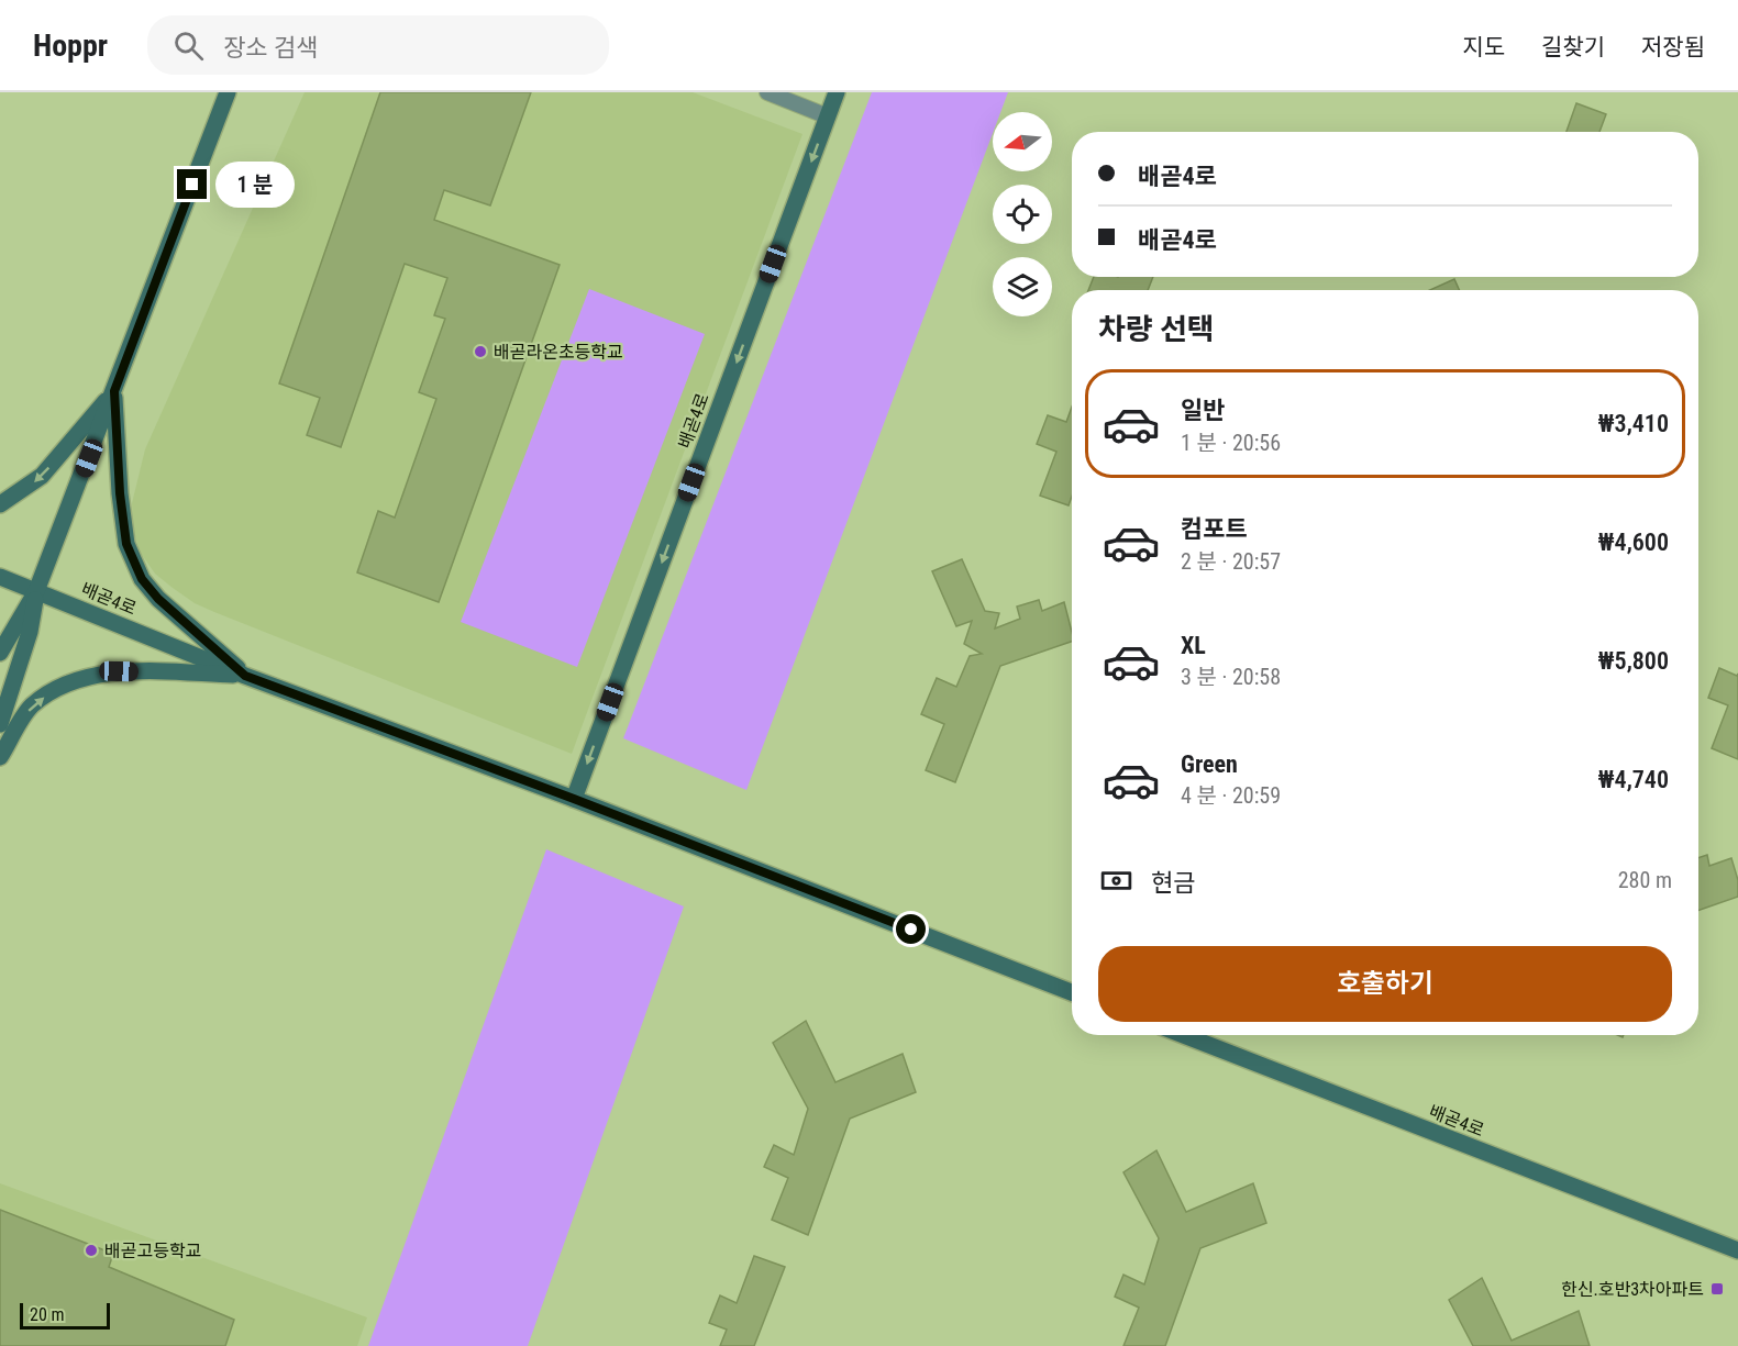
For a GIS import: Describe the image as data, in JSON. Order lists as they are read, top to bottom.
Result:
{
  "streets": {
    "main road": ["배곧4로"]
  },
  "places": {
    "other": ["배곧라온초등학교", "배곧고등학교"],
    "transit": ["한신.호반3차아파트"]
  },
  "scale_bar": "20 m",
  "north": "left",
  "page": {
    "header": "Hoppr",
    "search": "장소 검색",
    "nav": ["지도", "길찾기", "저장됨"],
    "banner": ["배곧4로", "배곧4로"],
    "bubble": "1 분",
    "heading": "차량 선택",
    "list": [
      {
        "name": "일반",
        "note": "1 분 · 20:56",
        "value": "₩3,410"
      },
      {
        "name": "컴포트",
        "note": "2 분 · 20:57",
        "value": "₩4,600"
      },
      {
        "name": "XL",
        "note": "3 분 · 20:58",
        "value": "₩5,800"
      },
      {
        "name": "Green",
        "note": "4 분 · 20:59",
        "value": "₩4,740"
      }
    ],
    "pay": ["현금", "280 m"],
    "buttons": "호출하기",
    "scale": "20 m"
  }
}
